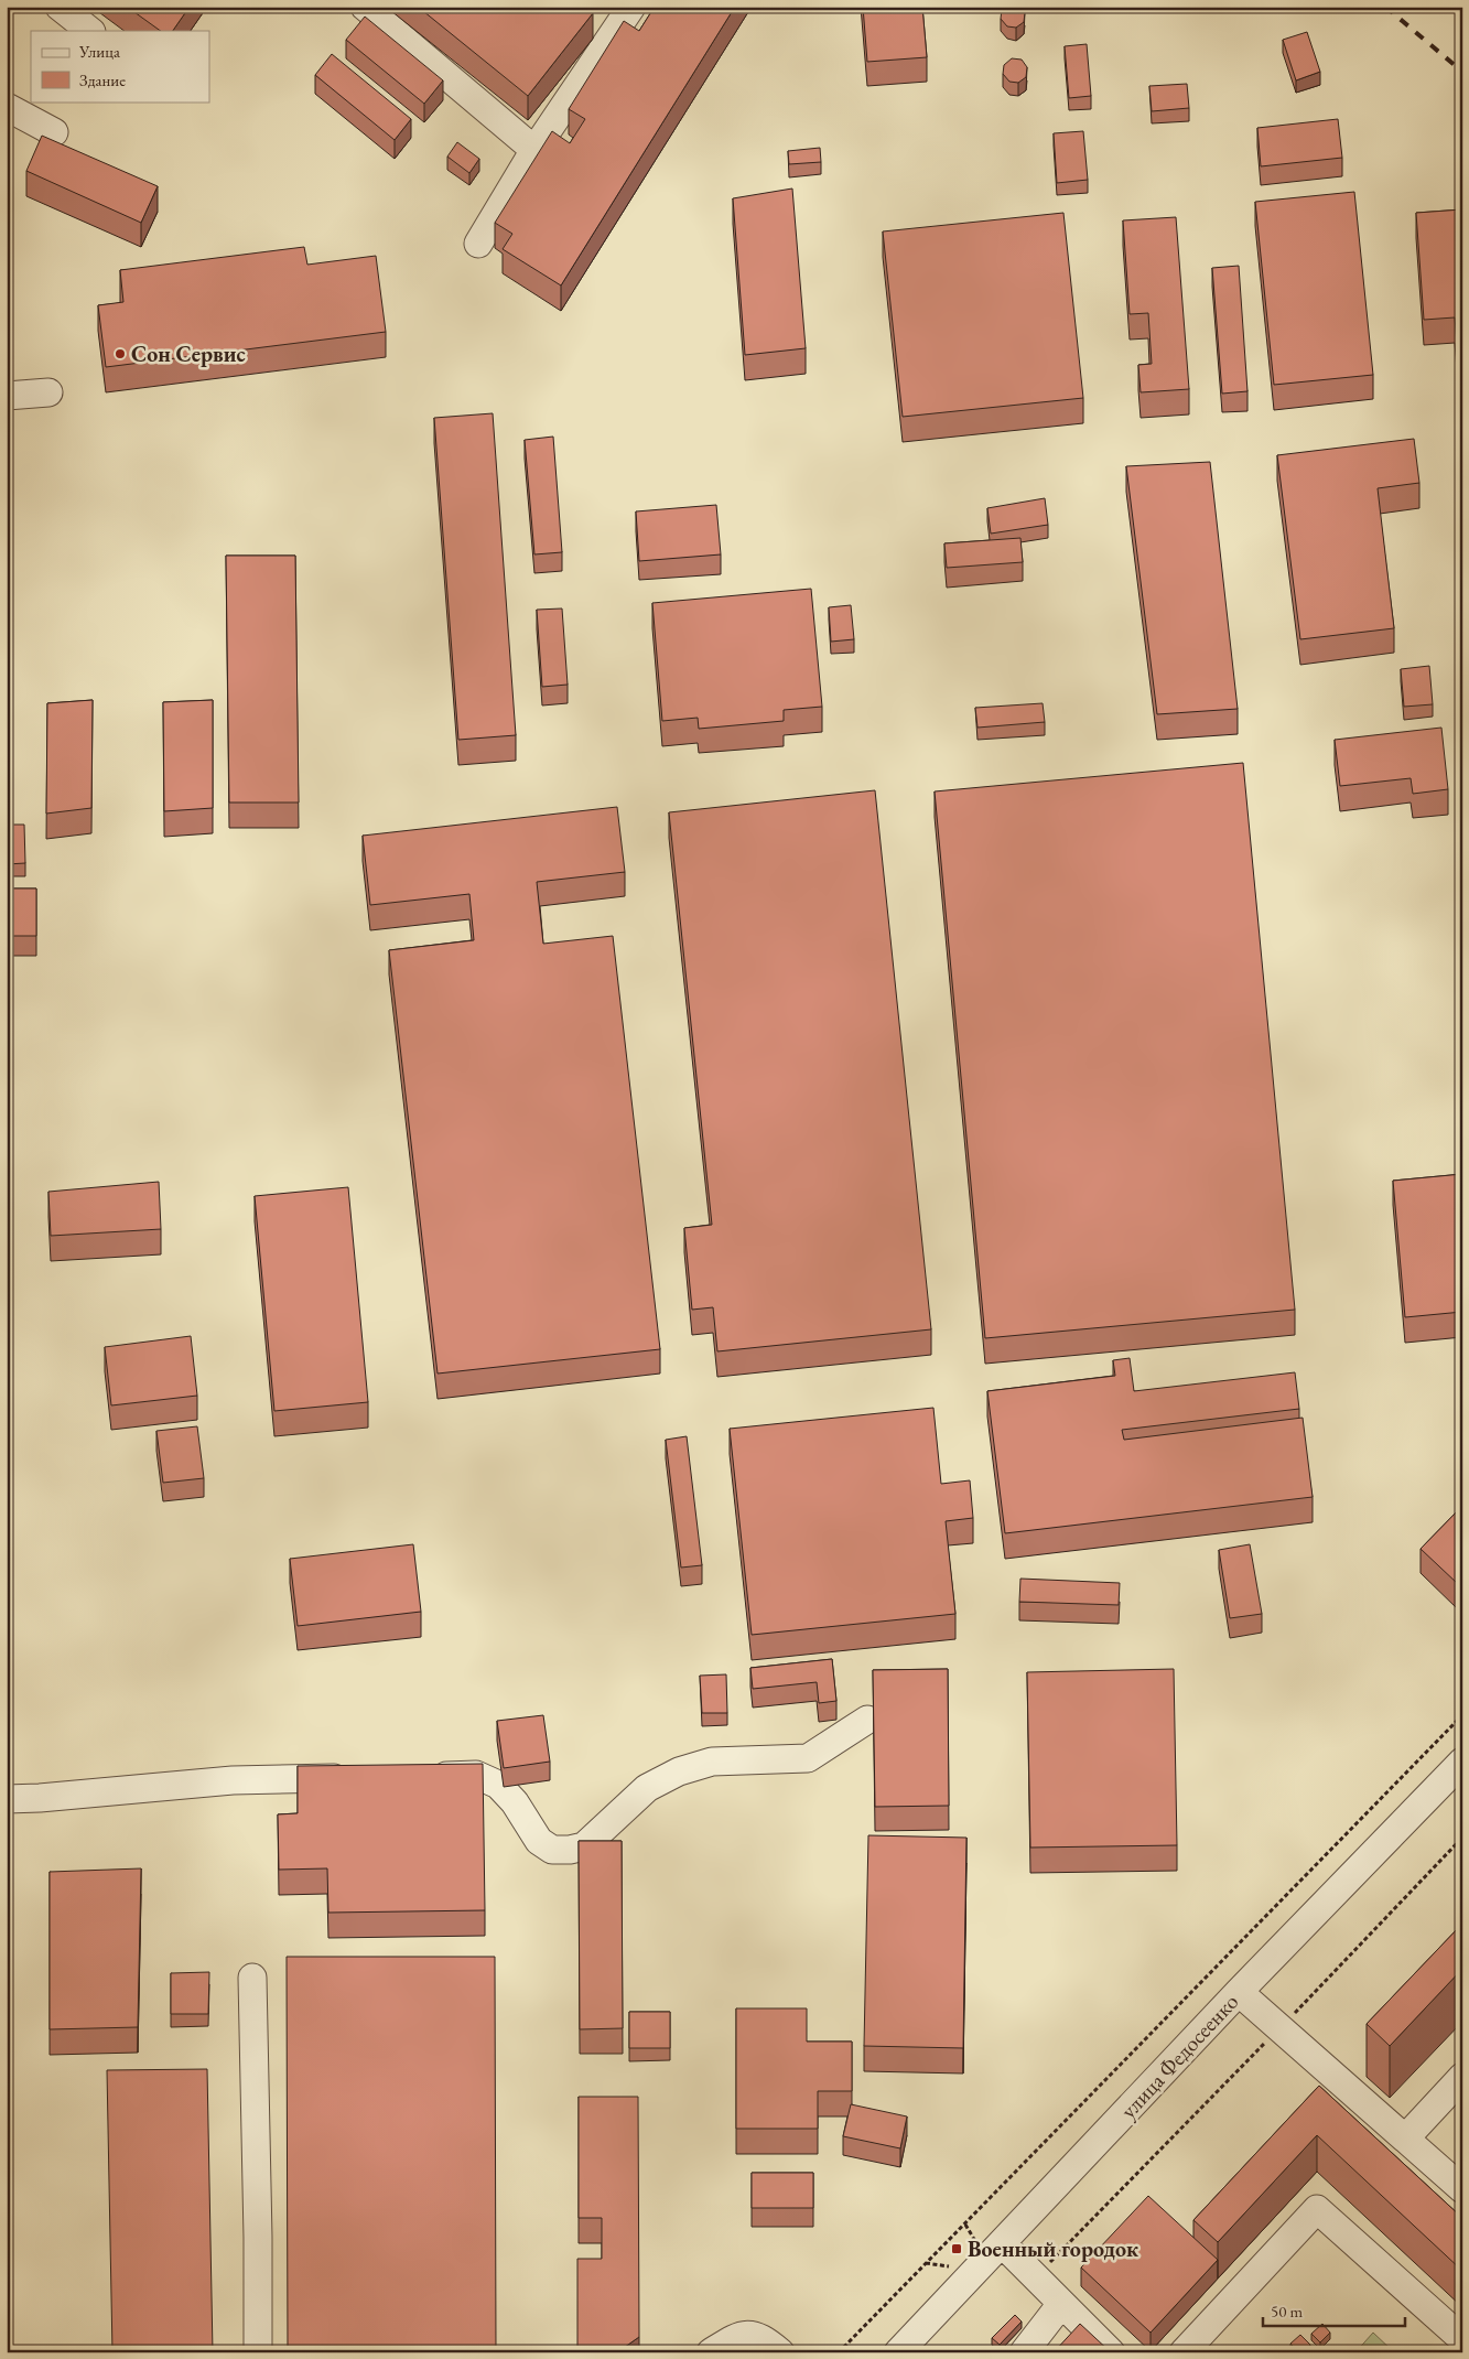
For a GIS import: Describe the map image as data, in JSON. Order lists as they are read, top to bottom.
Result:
{
  "streets": {
    "street": ["улица Федосеенко"]
  },
  "places": {
    "other": ["Сон Сервис"],
    "transit": ["Военный городок"]
  },
  "legend": ["Улица", "Здание"],
  "scale_bar": "50 m"
}
